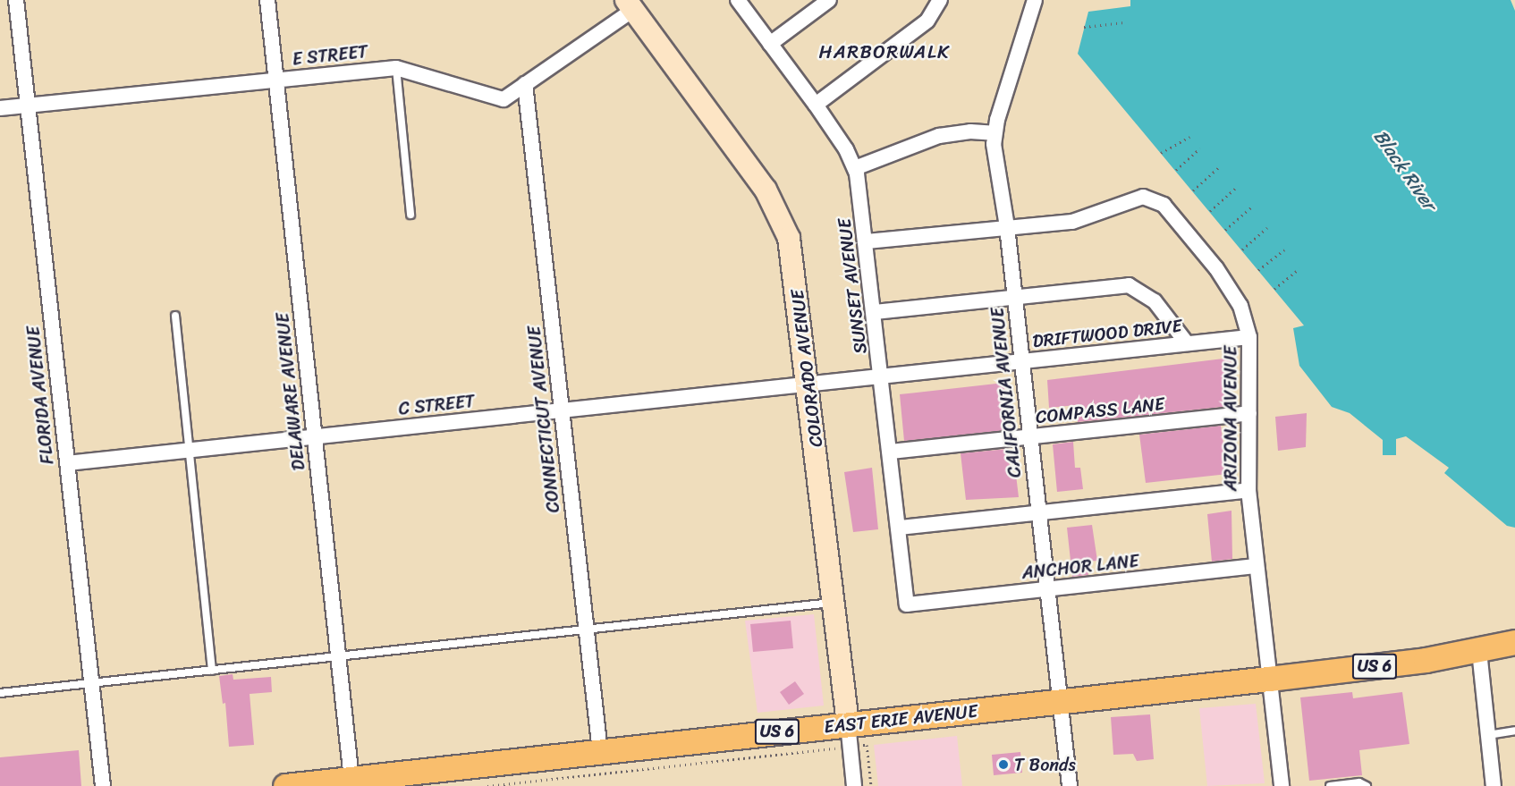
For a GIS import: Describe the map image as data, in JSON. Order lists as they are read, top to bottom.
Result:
{
  "streets": {
    "main road": ["COLORADO AVENUE", "US 6", "EAST ERIE AVENUE"],
    "street": [
      "E STREET",
      "SUNSET AVENUE",
      "DRIFTWOOD DRIVE",
      "DELAWARE AVENUE",
      "CALIFORNIA AVENUE",
      "FLORIDA AVENUE",
      "C STREET",
      "COMPASS LANE",
      "ARIZONA AVENUE",
      "CONNECTICUT AVENUE",
      "ANCHOR LANE"
    ]
  },
  "crossings": [
    ["E STREET", "COLORADO AVENUE"],
    ["E STREET", "DELAWARE AVENUE"],
    ["E STREET", "FLORIDA AVENUE"],
    ["E STREET", "CONNECTICUT AVENUE"],
    ["SUNSET AVENUE", "DRIFTWOOD DRIVE"],
    ["SUNSET AVENUE", "COMPASS LANE"],
    ["SUNSET AVENUE", "ANCHOR LANE"],
    ["DRIFTWOOD DRIVE", "COLORADO AVENUE"],
    ["DRIFTWOOD DRIVE", "CALIFORNIA AVENUE"],
    ["DRIFTWOOD DRIVE", "C STREET"],
    ["DRIFTWOOD DRIVE", "ARIZONA AVENUE"],
    ["COLORADO AVENUE", "C STREET"],
    ["COLORADO AVENUE", "EAST ERIE AVENUE"],
    ["DELAWARE AVENUE", "C STREET"],
    ["DELAWARE AVENUE", "EAST ERIE AVENUE"],
    ["CALIFORNIA AVENUE", "COMPASS LANE"],
    ["CALIFORNIA AVENUE", "ARIZONA AVENUE"],
    ["CALIFORNIA AVENUE", "ANCHOR LANE"],
    ["CALIFORNIA AVENUE", "EAST ERIE AVENUE"],
    ["FLORIDA AVENUE", "C STREET"],
    ["C STREET", "CONNECTICUT AVENUE"],
    ["COMPASS LANE", "ARIZONA AVENUE"],
    ["ARIZONA AVENUE", "ANCHOR LANE"],
    ["ARIZONA AVENUE", "EAST ERIE AVENUE"],
    ["CONNECTICUT AVENUE", "EAST ERIE AVENUE"]
  ],
  "districts": ["HARBORWALK"],
  "water": ["Black River"],
  "places": ["T Bonds"]
}
